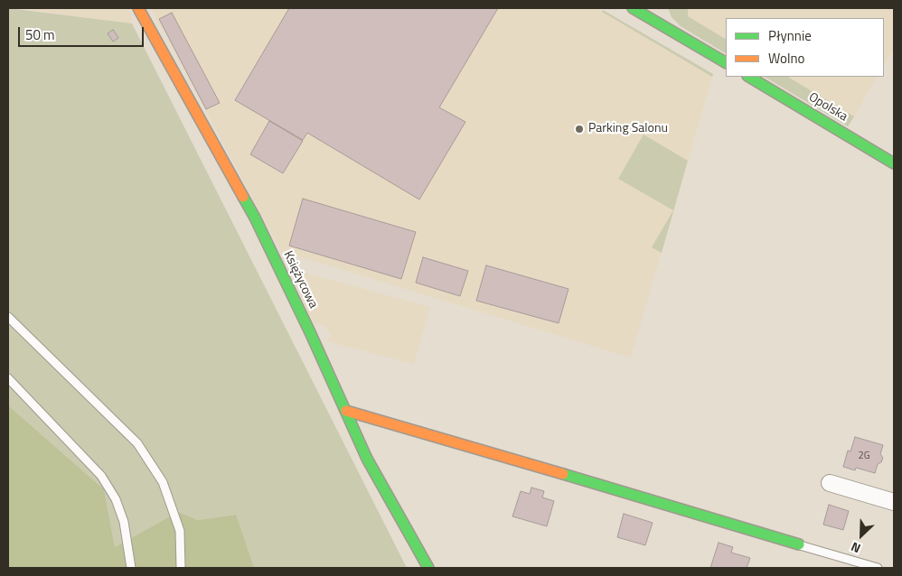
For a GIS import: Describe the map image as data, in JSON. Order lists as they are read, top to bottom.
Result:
{
  "streets": {
    "street": ["Opolska", "Księżycowa"]
  },
  "places": ["Parking Salonu"],
  "house_numbers": ["2G"],
  "legend": ["Płynnie", "Wolno"],
  "scale_bar": "50 m",
  "north": "bottom left"
}
